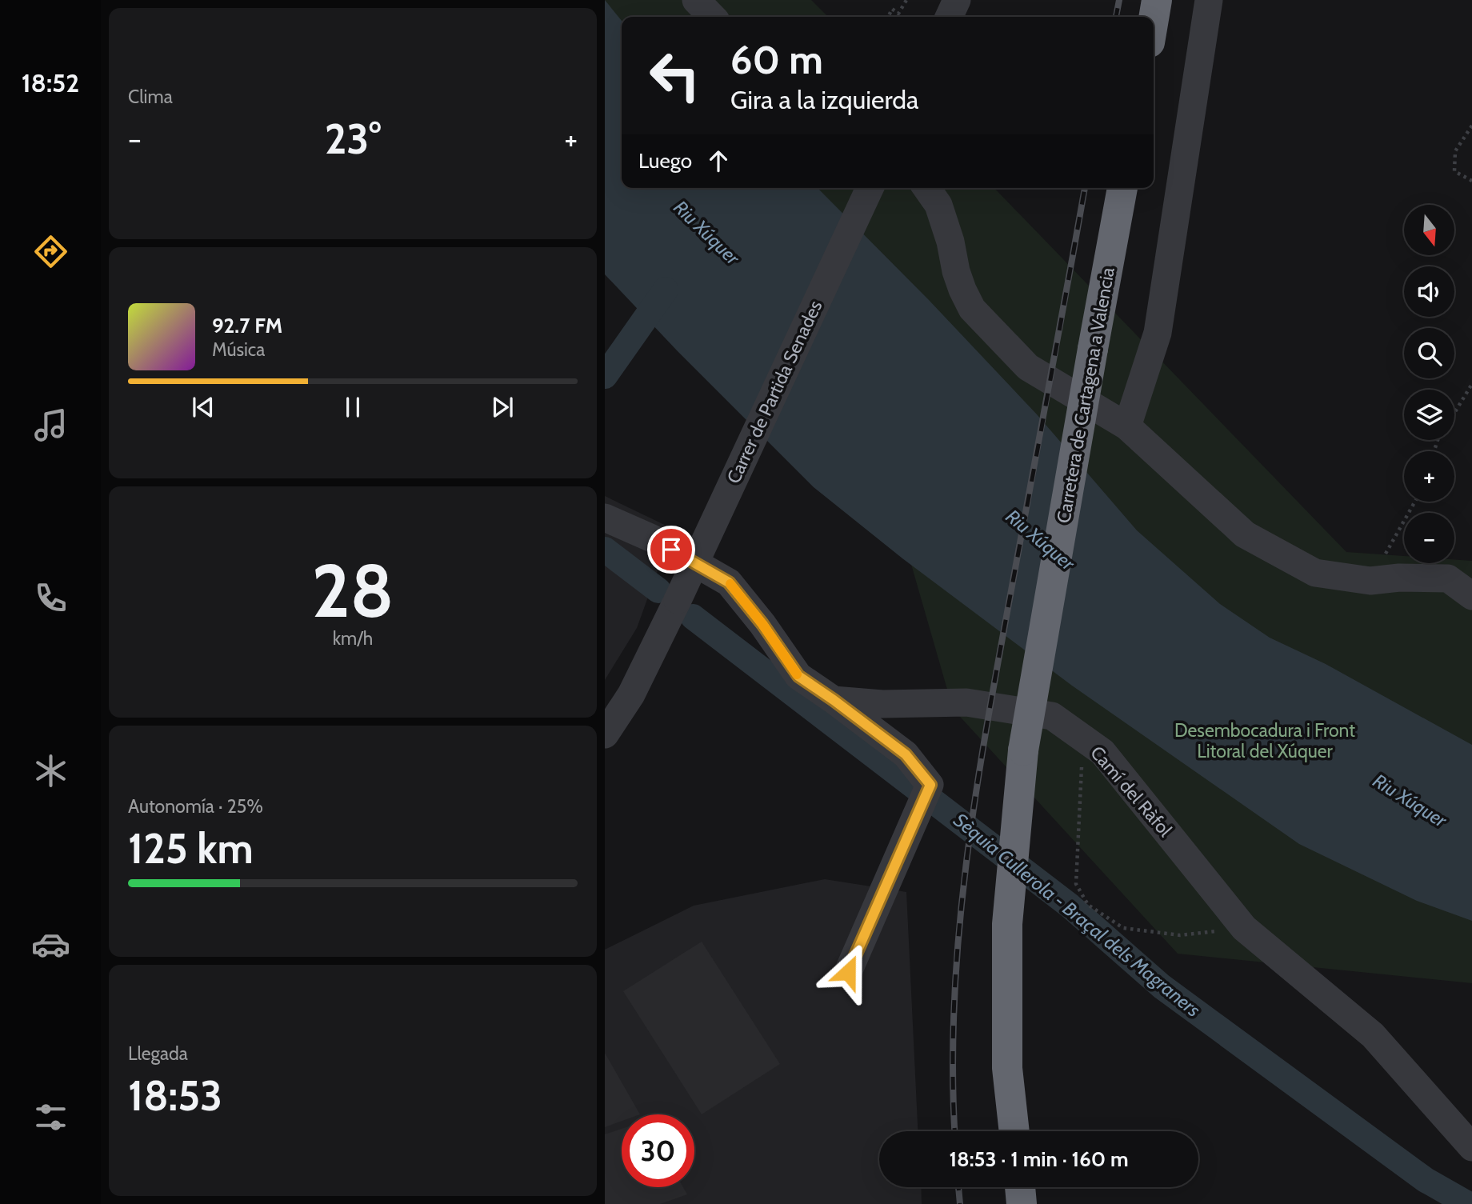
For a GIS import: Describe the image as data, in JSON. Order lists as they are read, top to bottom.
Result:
{
  "streets": {
    "highway": ["Carretera de Cartagena a Valencia"],
    "street": ["Carrer de Partida Senades", "Camí del Ràfol"]
  },
  "water": ["Riu Xúquer", "Sèquia Cullerola - Braçal dels Magraners"],
  "parks": ["Desembocadura i Front Litoral del Xúquer"],
  "north": "bottom",
  "page": {
    "tabs": "18:52",
    "tile": [
      "Clima",
      ["28", "km/h"],
      ["Autonomía · 25%", "125 km"],
      ["Llegada", "18:53"]
    ],
    "turn": ["60 m", "Gira a la izquierda"],
    "heat": ["−", "23°", "+"],
    "then": "Luego",
    "map_buttons": ["+", "−"],
    "song": ["92.7 FM", "Música"],
    "limit": "30",
    "trip": "18:53 · 1 min · 160 m"
  }
}
